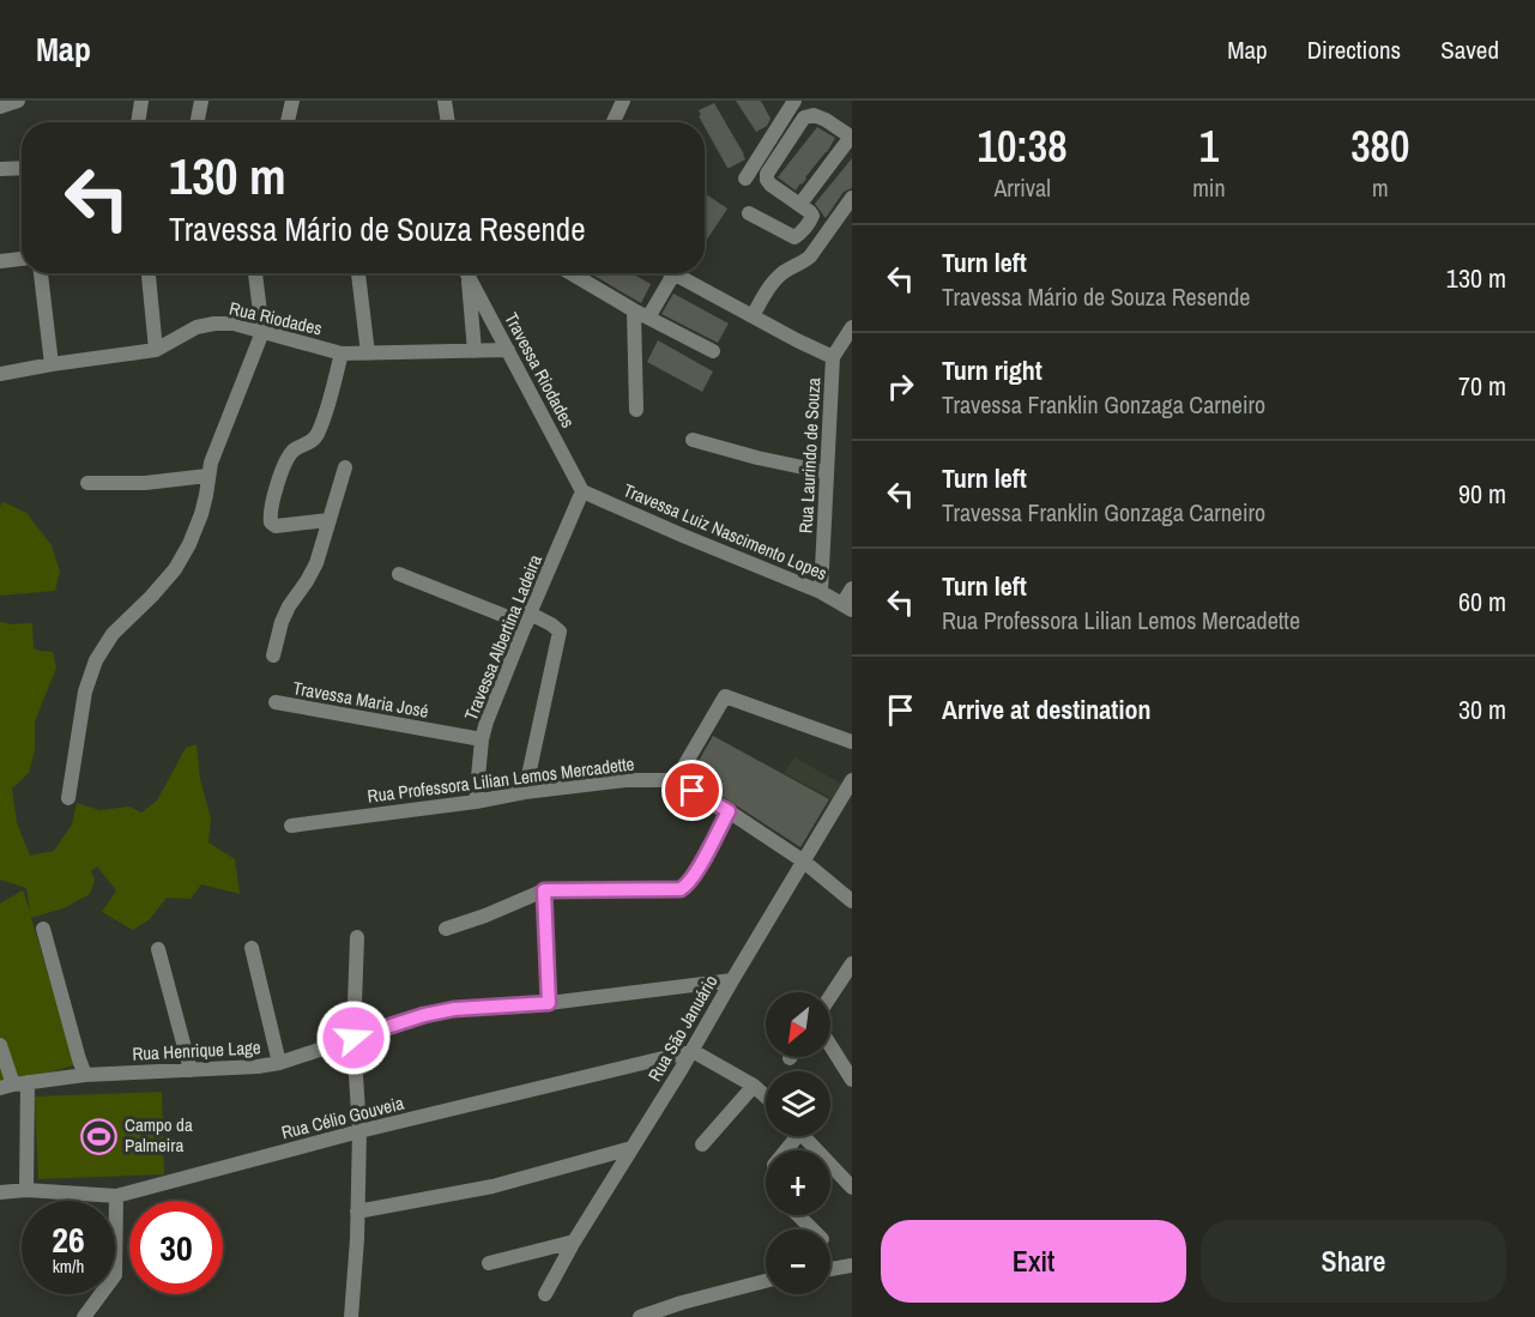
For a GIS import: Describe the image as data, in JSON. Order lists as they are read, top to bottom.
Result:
{
  "streets": {
    "street": [
      "Rua Riodades",
      "Travessa Riodades",
      "Rua Laurindo de Souza",
      "Travessa Luiz Nascimento Lopes",
      "Travessa Albertina Ladeira",
      "Travessa Maria José",
      "Rua Professora Lilian Lemos Mercadette",
      "Rua São Januário",
      "Rua Henrique Lage",
      "Rua Célio Gouveia"
    ]
  },
  "crossings": [
    ["Rua Riodades", "Travessa Riodades"],
    ["Travessa Riodades", "Travessa Luiz Nascimento Lopes"],
    ["Travessa Riodades", "Travessa Albertina Ladeira"],
    ["Rua Laurindo de Souza", "Travessa Luiz Nascimento Lopes"],
    ["Travessa Luiz Nascimento Lopes", "Travessa Albertina Ladeira"],
    ["Travessa Albertina Ladeira", "Travessa Maria José"],
    ["Travessa Albertina Ladeira", "Rua Professora Lilian Lemos Mercadette"],
    ["Rua São Januário", "Rua Henrique Lage"],
    ["Rua São Januário", "Rua Célio Gouveia"]
  ],
  "places": {
    "sports": ["Campo da Palmeira"]
  },
  "north": "bottom left",
  "page": {
    "header": "Map",
    "nav": ["Map", "Directions", "Saved"],
    "eta": [
      "10:38",
      "Arrival",
      "1",
      "min",
      "380",
      "m"
    ],
    "turn": ["130 m", "Travessa Mário de Souza Resende"],
    "list": [
      {
        "name": "Turn left",
        "note": "Travessa Mário de Souza Resende",
        "value": "130 m"
      },
      {
        "name": "Turn right",
        "note": "Travessa Franklin Gonzaga Carneiro",
        "value": "70 m"
      },
      {
        "name": "Turn left",
        "note": "Travessa Franklin Gonzaga Carneiro",
        "value": "90 m"
      },
      {
        "name": "Turn left",
        "note": "Rua Professora Lilian Lemos Mercadette",
        "value": "60 m"
      },
      {
        "name": "Arrive at destination",
        "value": "30 m"
      }
    ],
    "map_buttons": ["+", "−"],
    "speed": "26 km/h",
    "limit": "30",
    "buttons": ["Exit", "Share"]
  }
}
